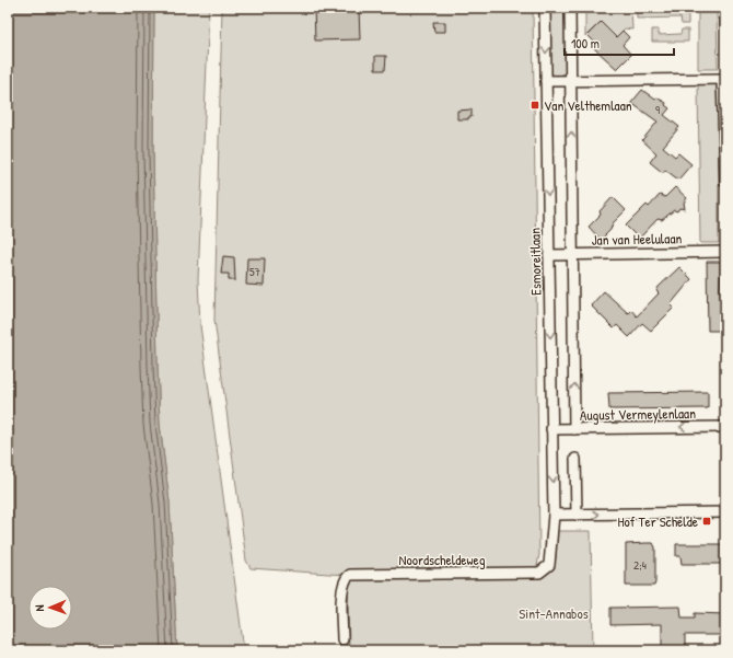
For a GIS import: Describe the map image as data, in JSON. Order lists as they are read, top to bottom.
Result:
{
  "streets": {
    "street": [
      "Jan van Heelulaan",
      "Esmoreitlaan",
      "August Vermeylenlaan",
      "Noordscheldeweg"
    ]
  },
  "crossings": [
    ["Jan van Heelulaan", "Esmoreitlaan"],
    ["Esmoreitlaan", "August Vermeylenlaan"],
    ["Esmoreitlaan", "Noordscheldeweg"]
  ],
  "parks": ["Sint-Annabos"],
  "places": {
    "transit": ["Van Velthemlaan", "Hof Ter Schelde"]
  },
  "house_numbers": ["9", "57", "2;4"],
  "scale_bar": "100 m",
  "north": "left"
}
